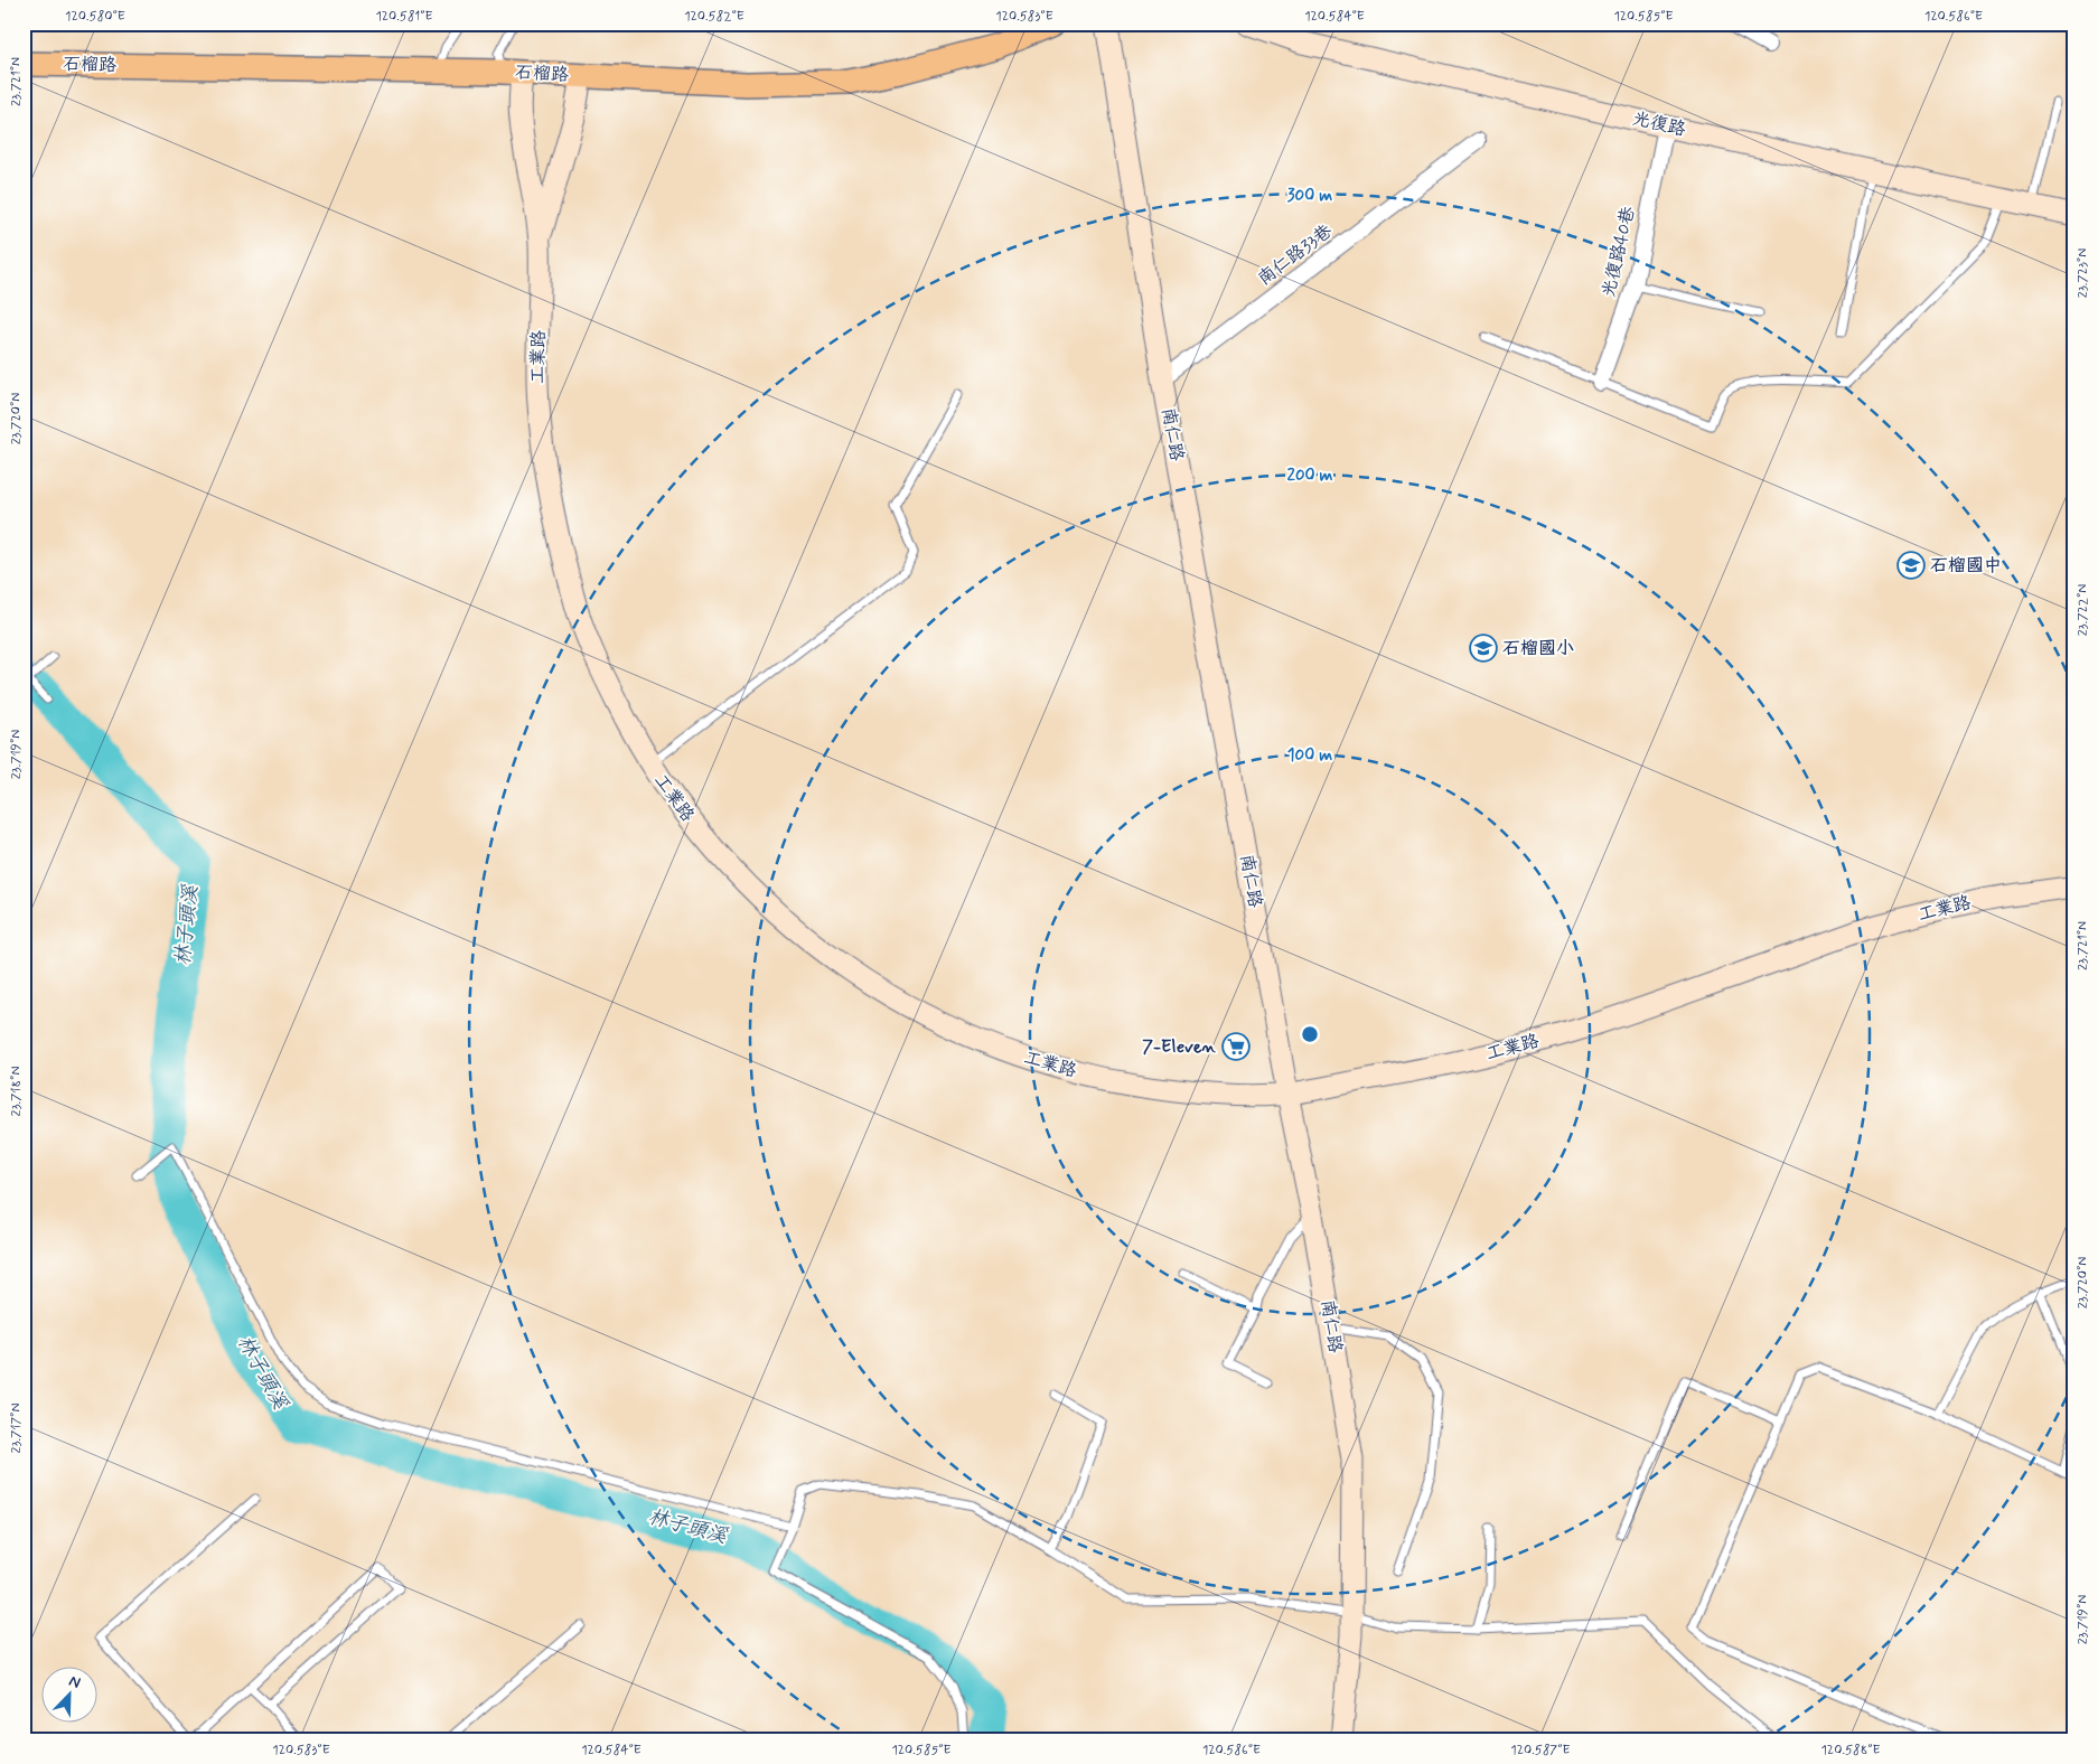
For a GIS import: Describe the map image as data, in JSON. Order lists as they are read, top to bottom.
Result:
{
  "streets": {
    "main road": ["石榴路"],
    "street": [
      "光復路",
      "光復路40巷",
      "南仁路33巷",
      "工業路",
      "南仁路"
    ]
  },
  "crossings": [
    ["石榴路", "工業路"],
    ["光復路", "光復路40巷"],
    ["南仁路33巷", "南仁路"],
    ["工業路", "南仁路"]
  ],
  "water": ["林子頭溪"],
  "places": {
    "school or university": ["石榴國中", "石榴國小"],
    "supermarket": ["7-Eleven"]
  },
  "north": "top right",
  "coordinates": [
    "120.580°E",
    "120.581°E",
    "120.582°E",
    "120.583°E",
    "120.584°E",
    "120.585°E",
    "120.586°E",
    "23.721°N",
    "23.723°N",
    "23.720°N",
    "23.722°N",
    "23.719°N",
    "23.718°N",
    "23.717°N",
    "120.587°E",
    "120.588°E"
  ],
  "rings": ["300 m", "200 m", "100 m"]
}
